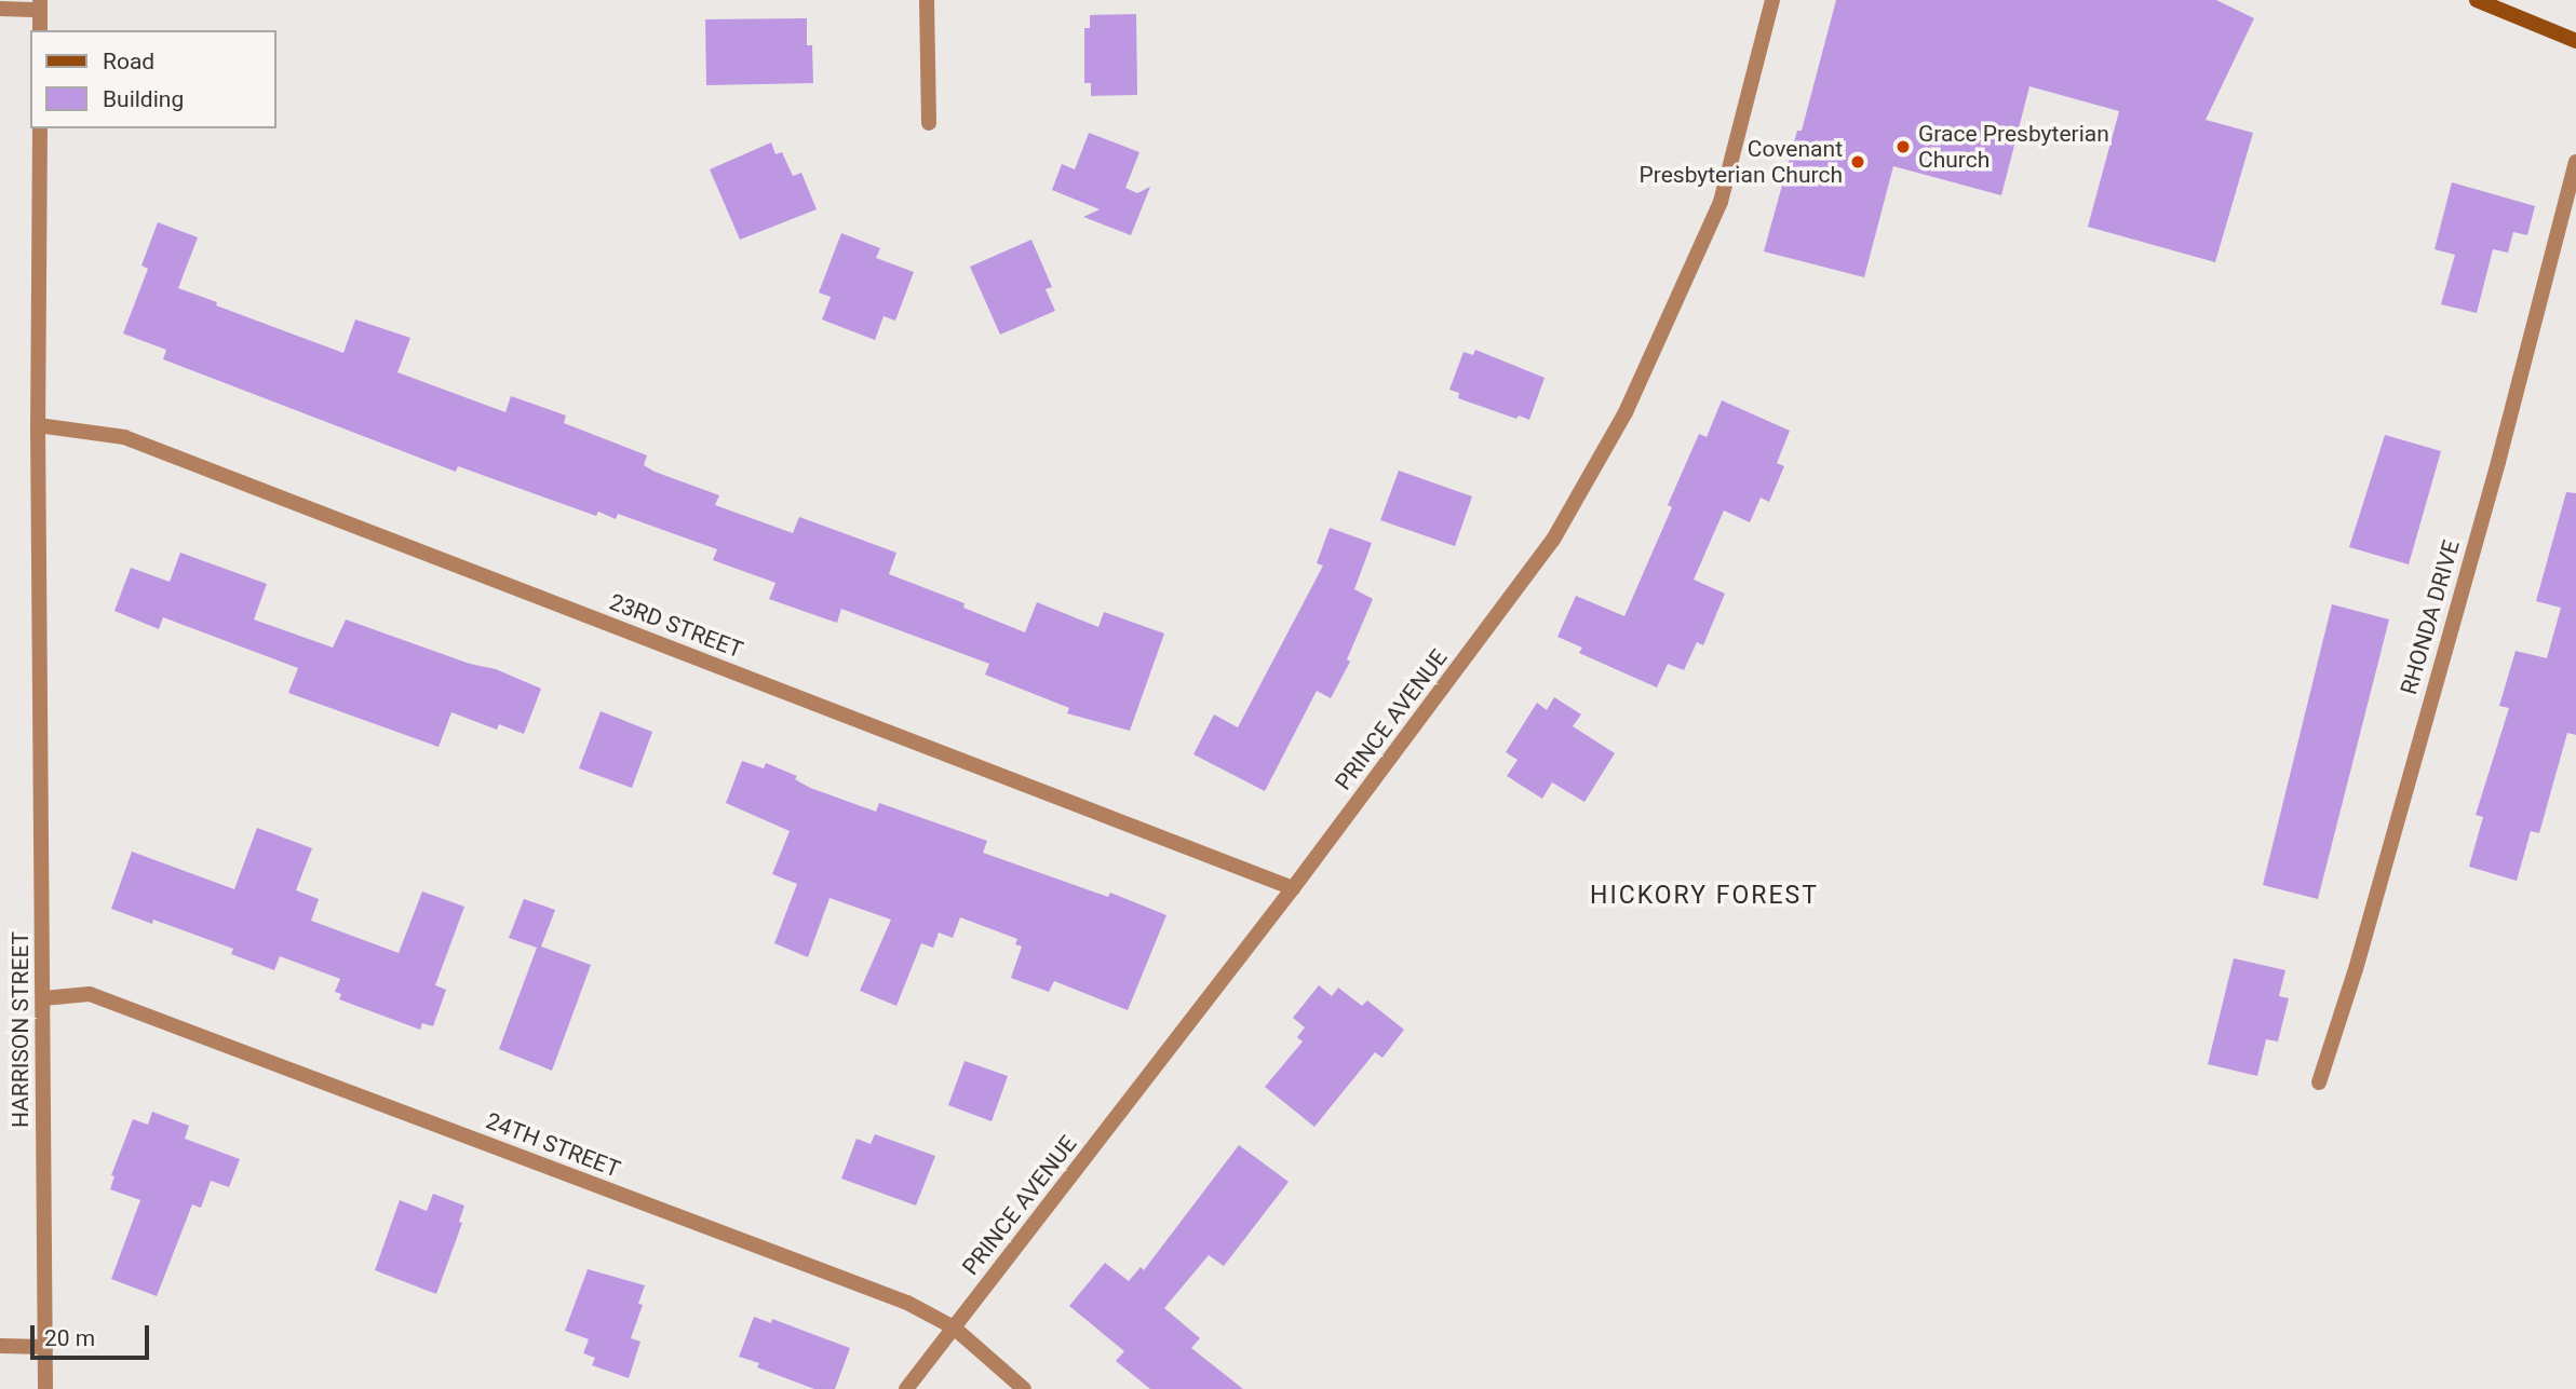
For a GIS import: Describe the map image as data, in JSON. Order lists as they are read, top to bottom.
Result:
{
  "streets": {
    "street": [
      "RHONDA DRIVE",
      "23RD STREET",
      "PRINCE AVENUE",
      "HARRISON STREET",
      "24TH STREET"
    ]
  },
  "crossings": [
    ["23RD STREET", "PRINCE AVENUE"],
    ["23RD STREET", "HARRISON STREET"],
    ["PRINCE AVENUE", "24TH STREET"],
    ["HARRISON STREET", "24TH STREET"]
  ],
  "districts": ["HICKORY FOREST"],
  "places": ["Grace Presbyterian Church", "Covenant Presbyterian Church"],
  "legend": ["Road", "Building"],
  "scale_bar": "20 m"
}
